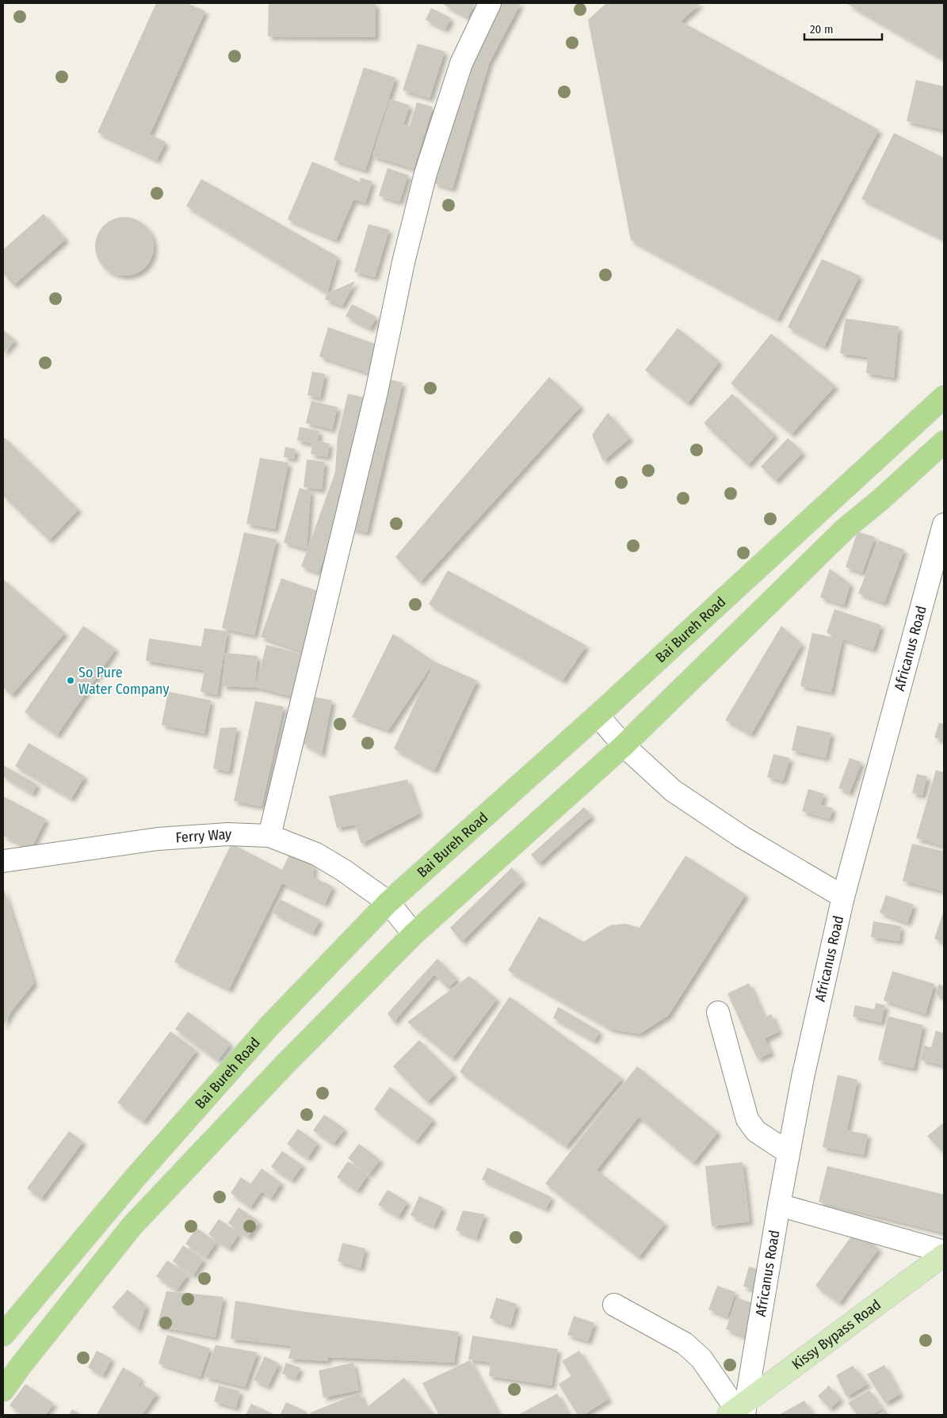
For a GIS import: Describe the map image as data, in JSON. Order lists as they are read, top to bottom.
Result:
{
  "streets": {
    "highway": ["Bai Bureh Road"],
    "main road": ["Kissy Bypass Road"],
    "street": ["Africanus Road", "Ferry Way"]
  },
  "crossings": [
    ["Bai Bureh Road", "Ferry Way"],
    ["Africanus Road", "Kissy Bypass Road"]
  ],
  "places": ["So Pure Water Company"],
  "scale_bar": "20 m"
}
